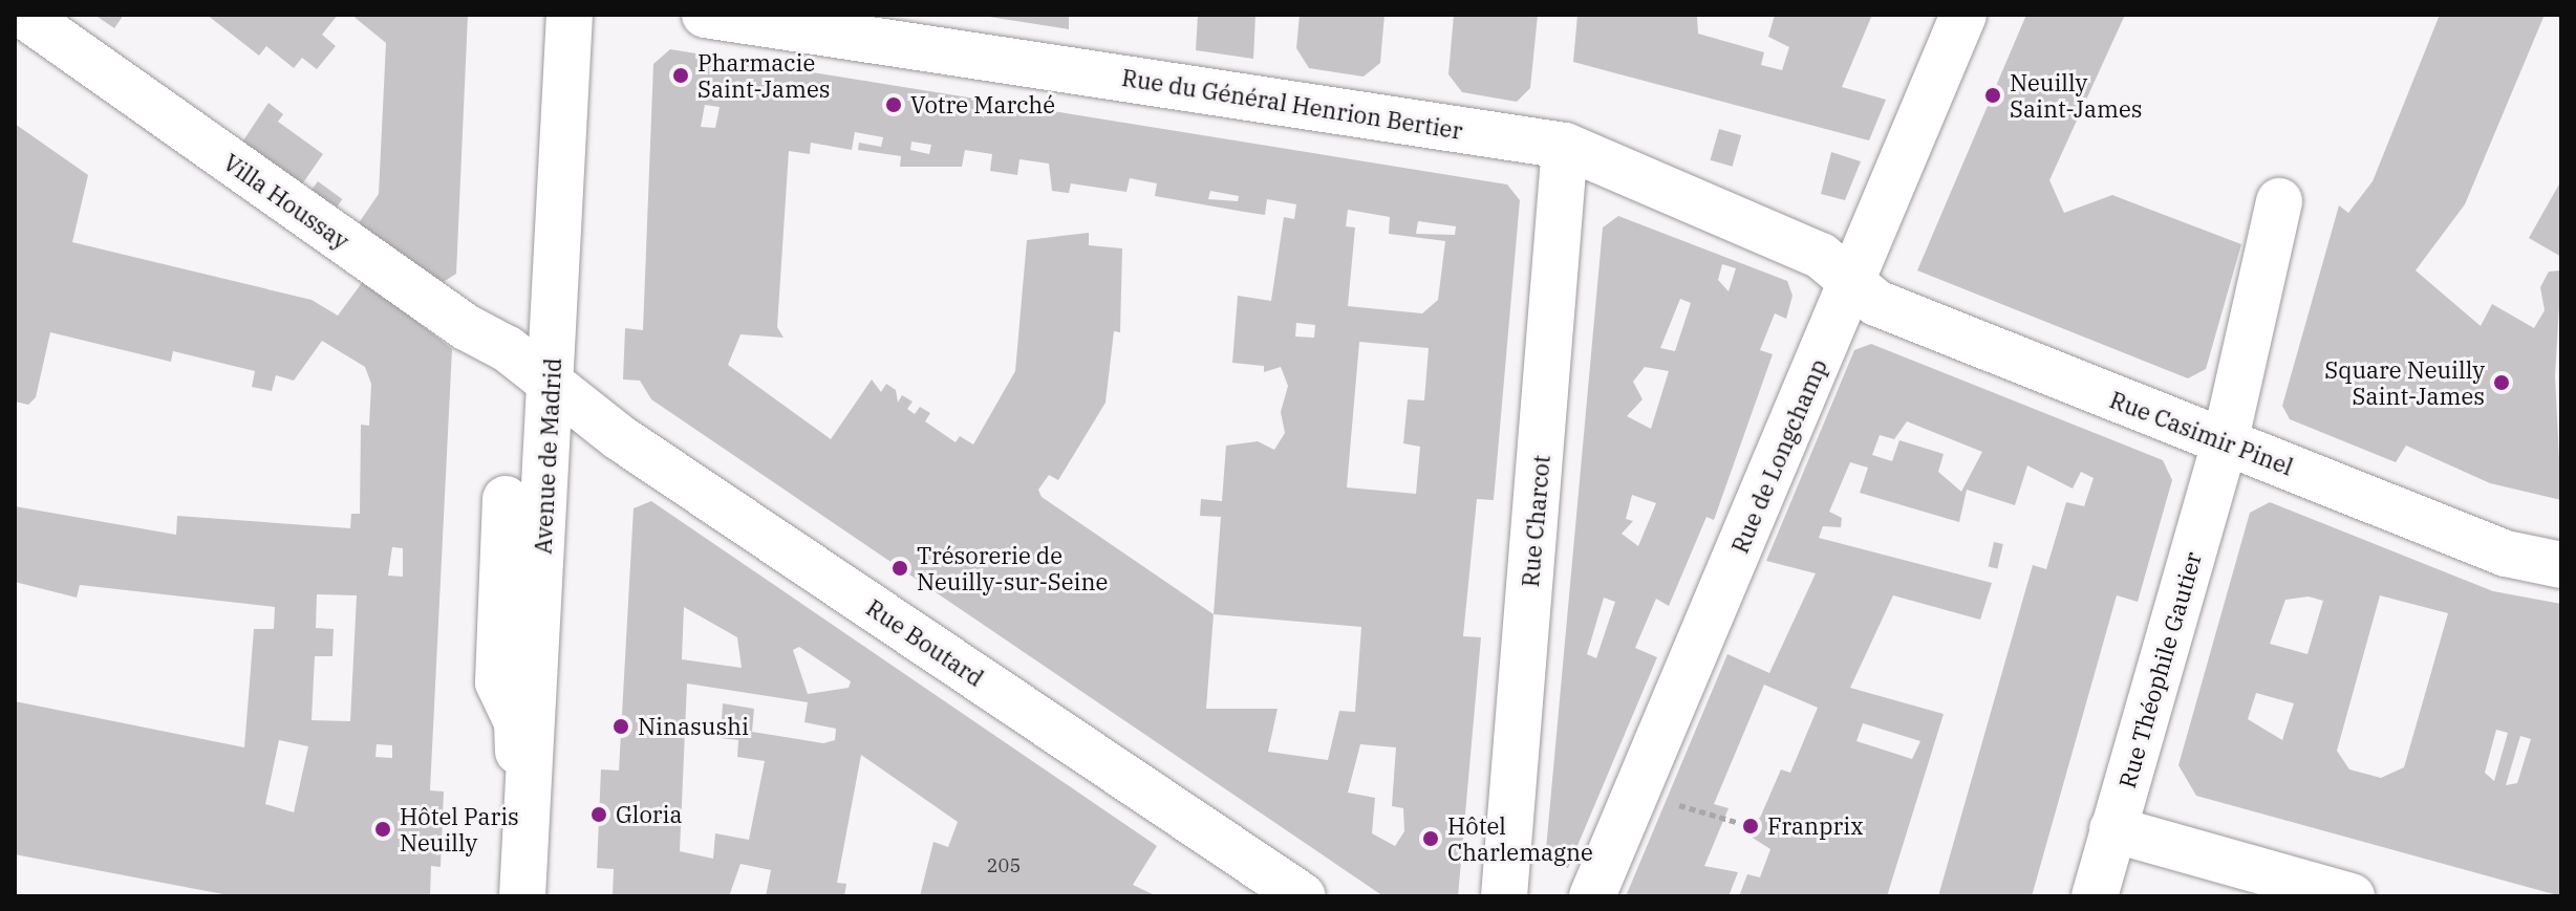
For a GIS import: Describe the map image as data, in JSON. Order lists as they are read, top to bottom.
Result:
{
  "streets": {
    "street": [
      "Rue du Général Henrion Bertier",
      "Villa Houssay",
      "Rue Casimir Pinel",
      "Avenue de Madrid",
      "Rue de Longchamp",
      "Rue Charcot",
      "Rue Boutard",
      "Rue Théophile Gautier"
    ]
  },
  "crossings": [
    ["Rue du Général Henrion Bertier", "Rue Casimir Pinel"],
    ["Rue du Général Henrion Bertier", "Rue de Longchamp"],
    ["Rue du Général Henrion Bertier", "Rue Charcot"],
    ["Villa Houssay", "Avenue de Madrid"],
    ["Villa Houssay", "Rue Boutard"],
    ["Rue Casimir Pinel", "Rue de Longchamp"],
    ["Rue Casimir Pinel", "Rue Théophile Gautier"],
    ["Avenue de Madrid", "Rue Boutard"]
  ],
  "places": [
    "Pharmacie Saint-James",
    "Neuilly Saint-James",
    "Votre Marché",
    "Square Neuilly Saint-James",
    "Trésorerie de Neuilly-sur-Seine",
    "Ninasushi",
    "Gloria",
    "Franprix",
    "Hôtel Paris Neuilly",
    "Hôtel Charlemagne"
  ],
  "house_numbers": ["205"]
}
